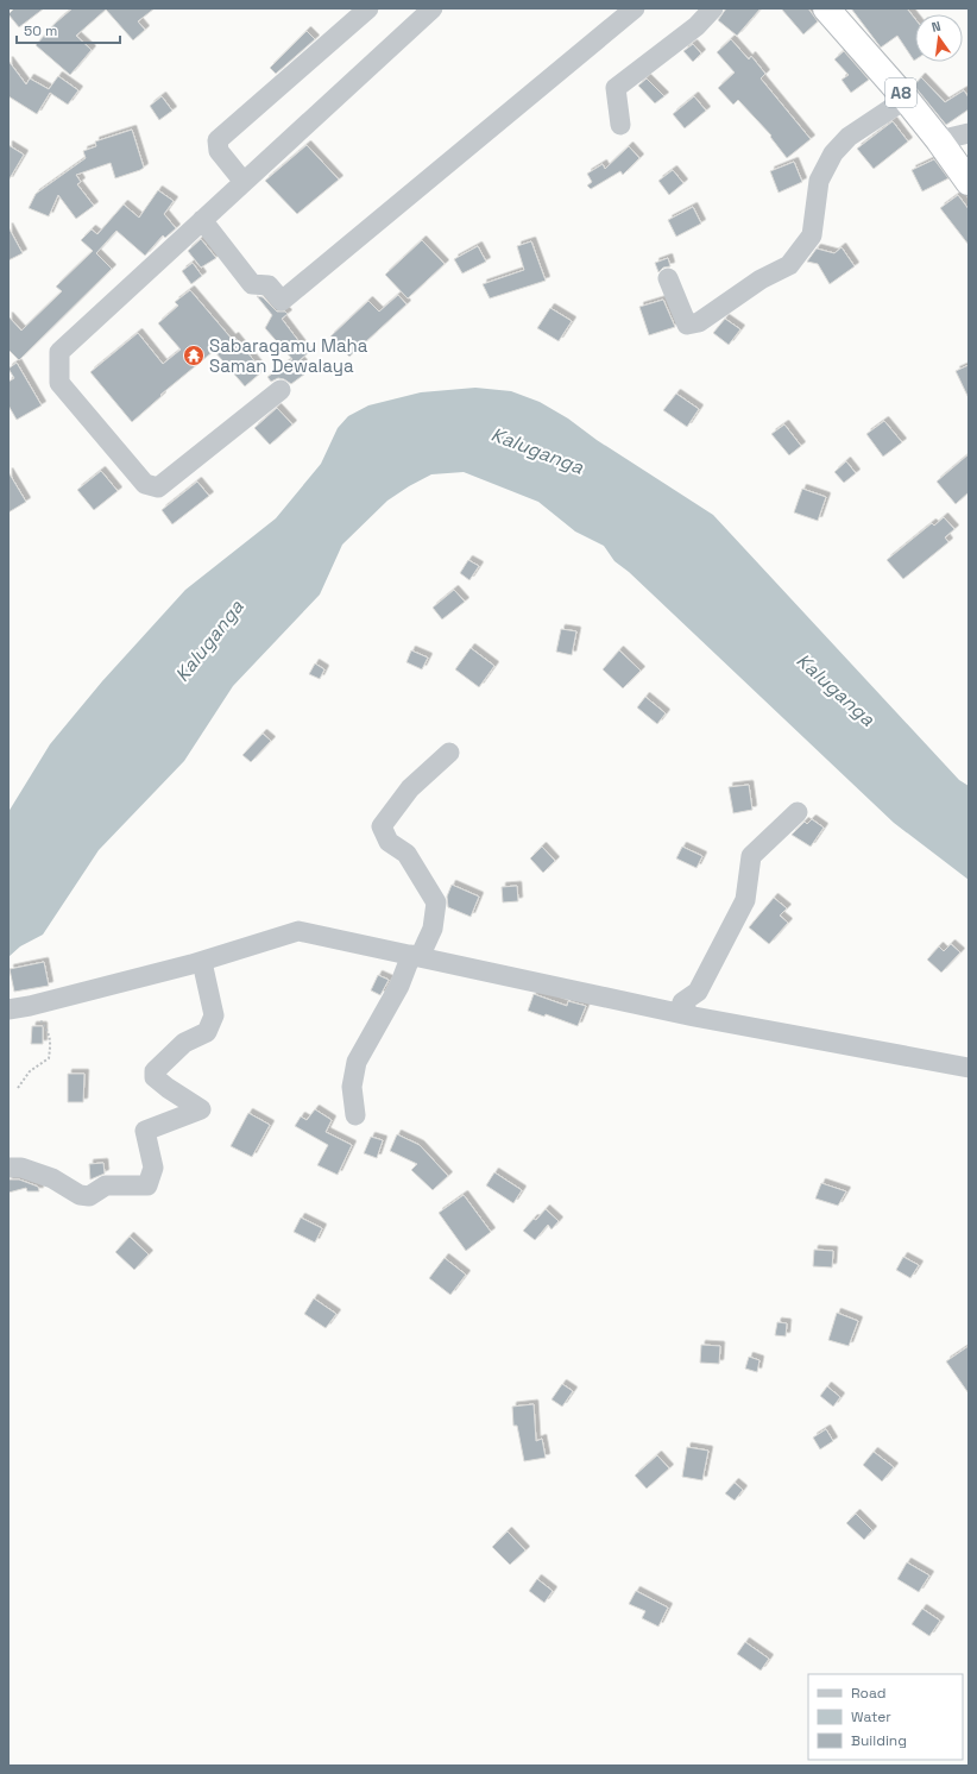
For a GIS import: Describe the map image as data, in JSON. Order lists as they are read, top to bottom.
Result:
{
  "streets": {
    "highway": ["A8"]
  },
  "water": ["Kaluganga"],
  "places": {
    "temple": ["Sabaragamu Maha Saman Dewalaya"]
  },
  "legend": ["Road", "Water", "Building"],
  "scale_bar": "50 m",
  "north": "top"
}
